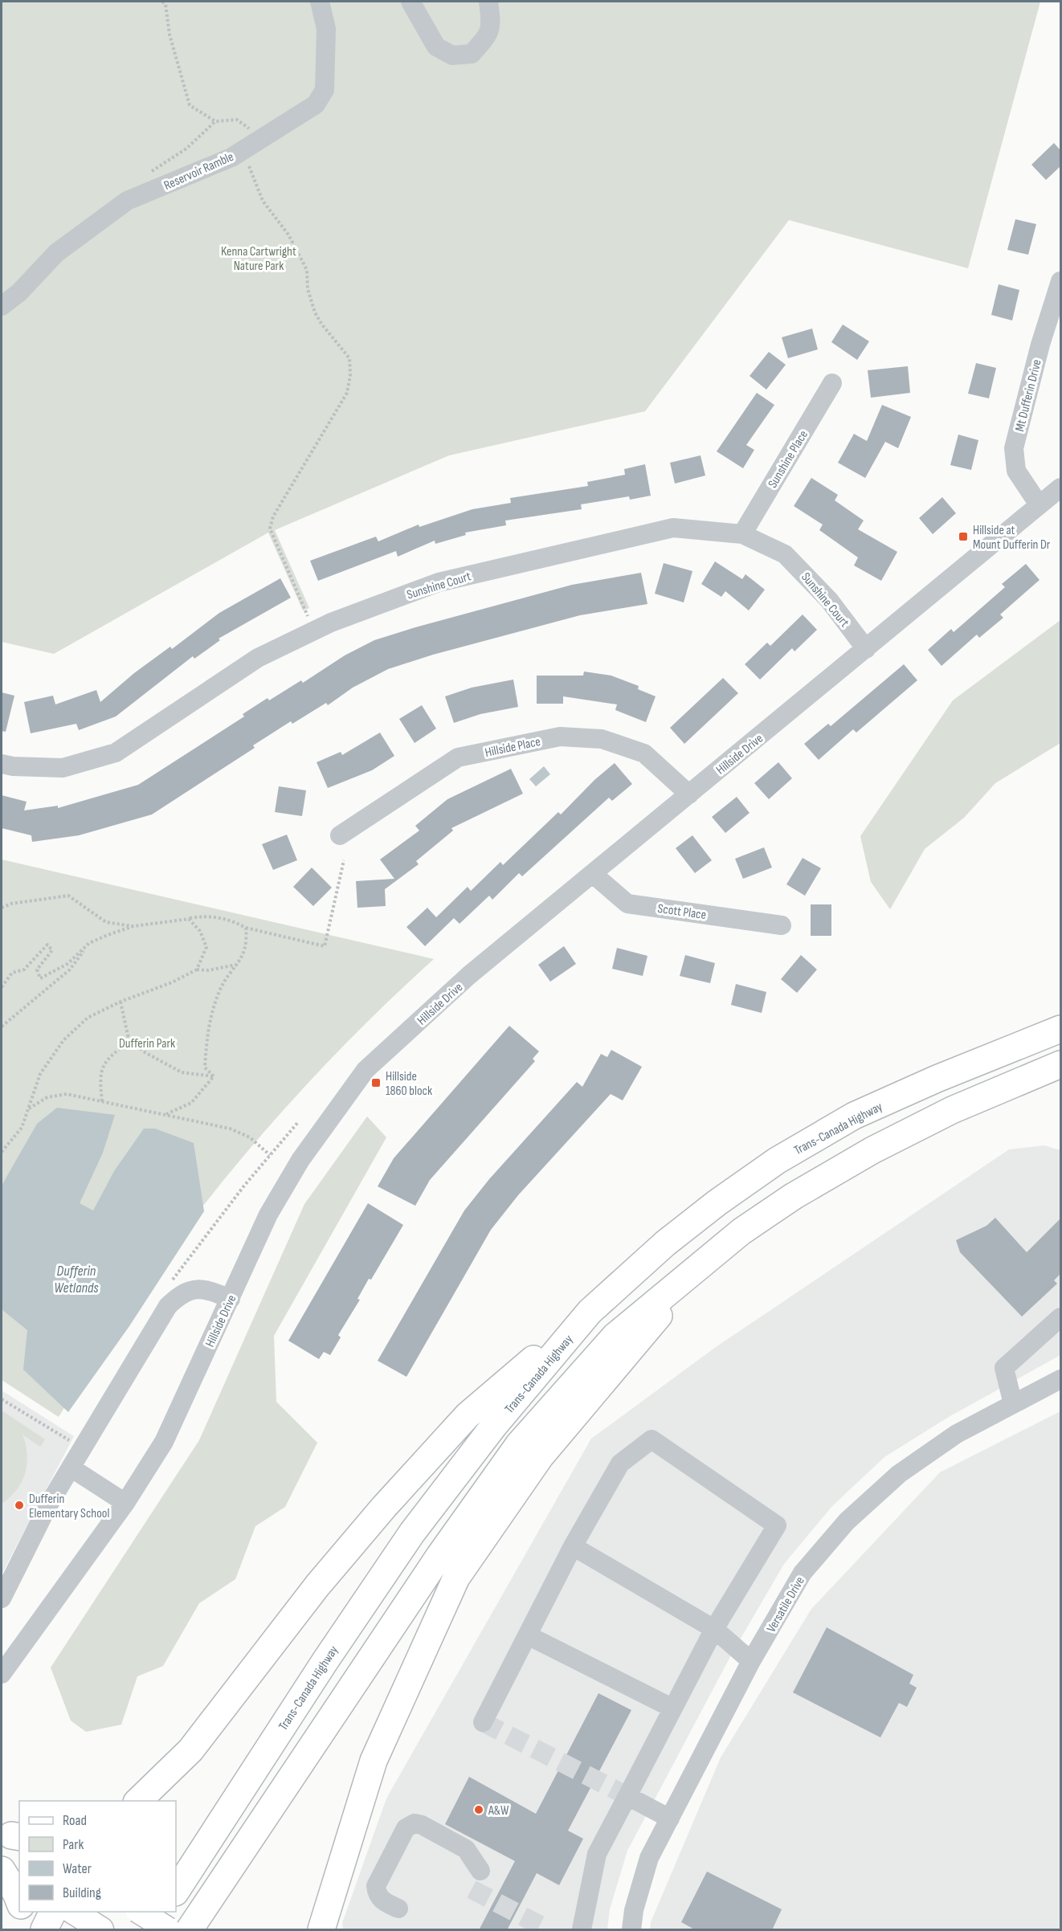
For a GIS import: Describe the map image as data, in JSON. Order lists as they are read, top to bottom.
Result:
{
  "streets": {
    "highway": ["Trans-Canada Highway"],
    "street": [
      "Reservoir Ramble",
      "Mt Dufferin Drive",
      "Sunshine Place",
      "Sunshine Court",
      "Hillside Place",
      "Hillside Drive",
      "Scott Place",
      "Versatile Drive"
    ]
  },
  "crossings": [
    ["Mt Dufferin Drive", "Hillside Drive"],
    ["Sunshine Place", "Sunshine Court"],
    ["Sunshine Court", "Hillside Drive"],
    ["Hillside Place", "Hillside Drive"],
    ["Hillside Drive", "Scott Place"]
  ],
  "water": ["Dufferin Wetlands"],
  "parks": ["Kenna Cartwright Nature Park", "Dufferin Park"],
  "places": {
    "transit": ["Hillside at Mount Dufferin Dr", "Hillside 1860 block"],
    "other": ["Dufferin Elementary School", "A&W"]
  },
  "legend": [
    "Road",
    "Park",
    "Water",
    "Building"
  ]
}
